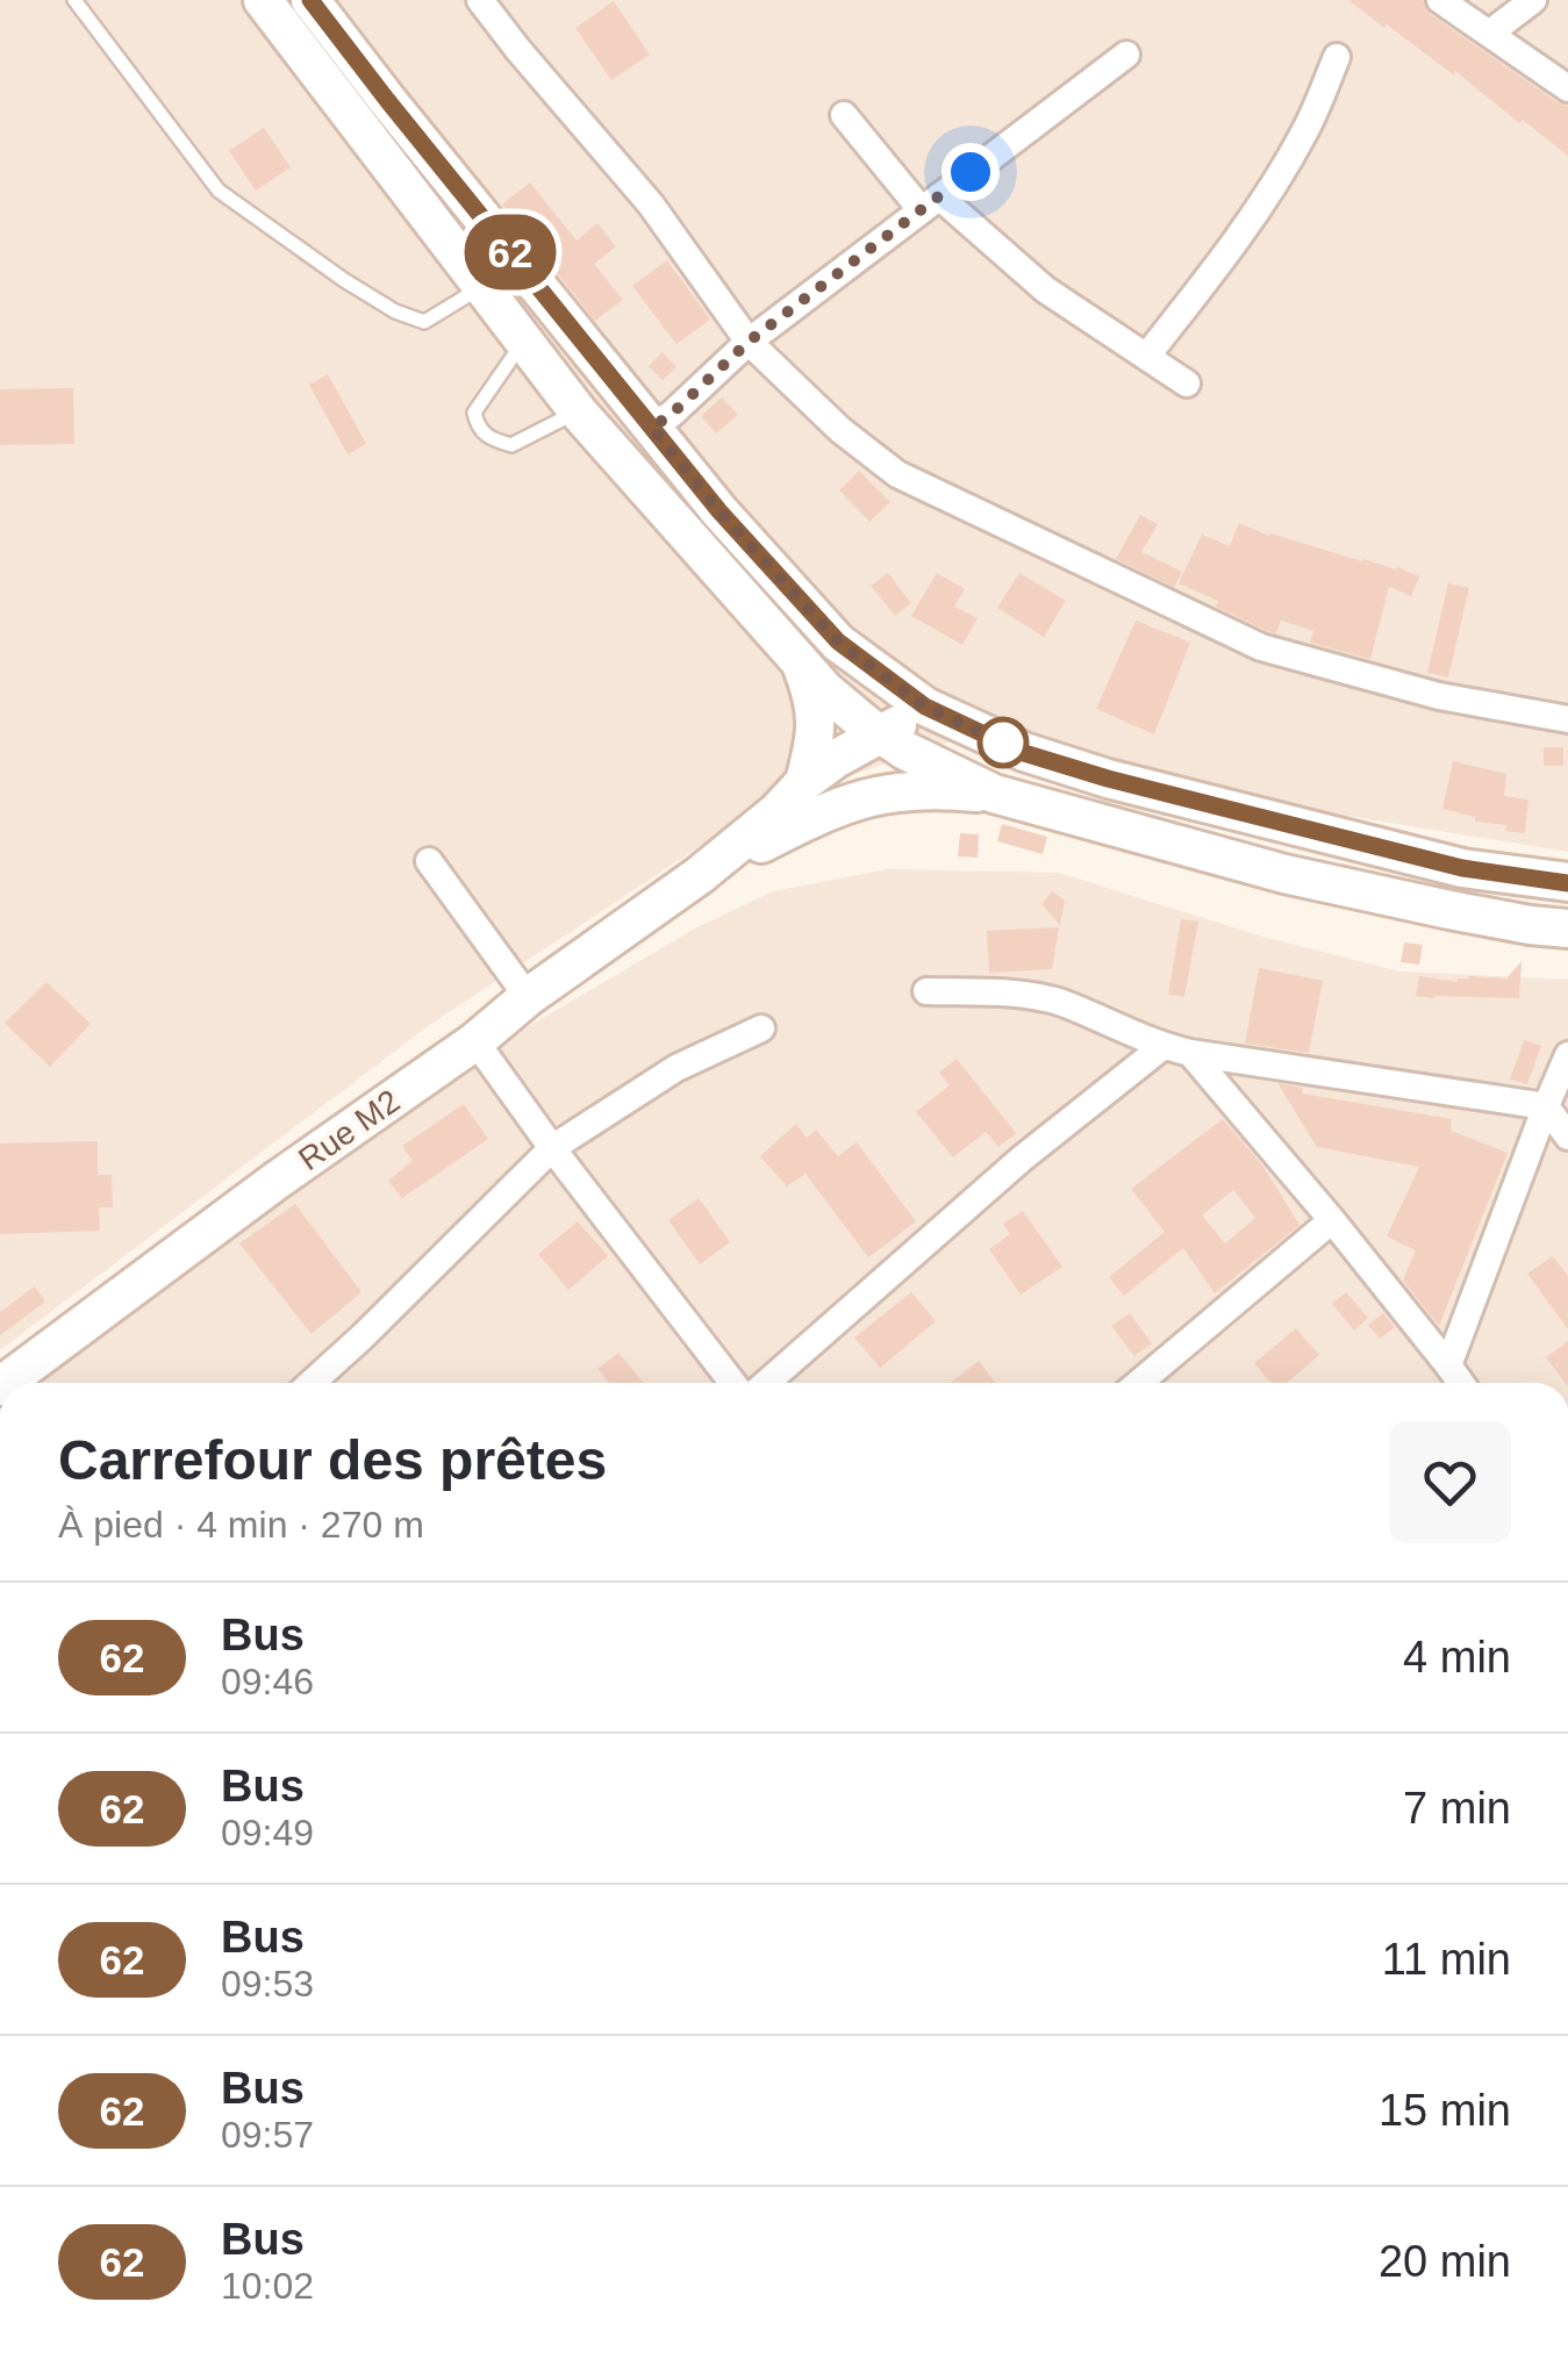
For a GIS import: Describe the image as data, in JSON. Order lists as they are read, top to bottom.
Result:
{
  "streets": {
    "main road": ["Rue M2"]
  },
  "lines": ["bus line 62"],
  "page": {
    "on_map": "62",
    "heading": ["Carrefour des prêtes", "À pied · 4 min · 270 m"],
    "list": [
      {
        "mark": "62",
        "name": "Bus",
        "note": "09:46",
        "value": "4 min"
      },
      {
        "mark": "62",
        "name": "Bus",
        "note": "09:49",
        "value": "7 min"
      },
      {
        "mark": "62",
        "name": "Bus",
        "note": "09:53",
        "value": "11 min"
      },
      {
        "mark": "62",
        "name": "Bus",
        "note": "09:57",
        "value": "15 min"
      },
      {
        "mark": "62",
        "name": "Bus",
        "note": "10:02",
        "value": "20 min"
      }
    ]
  }
}
